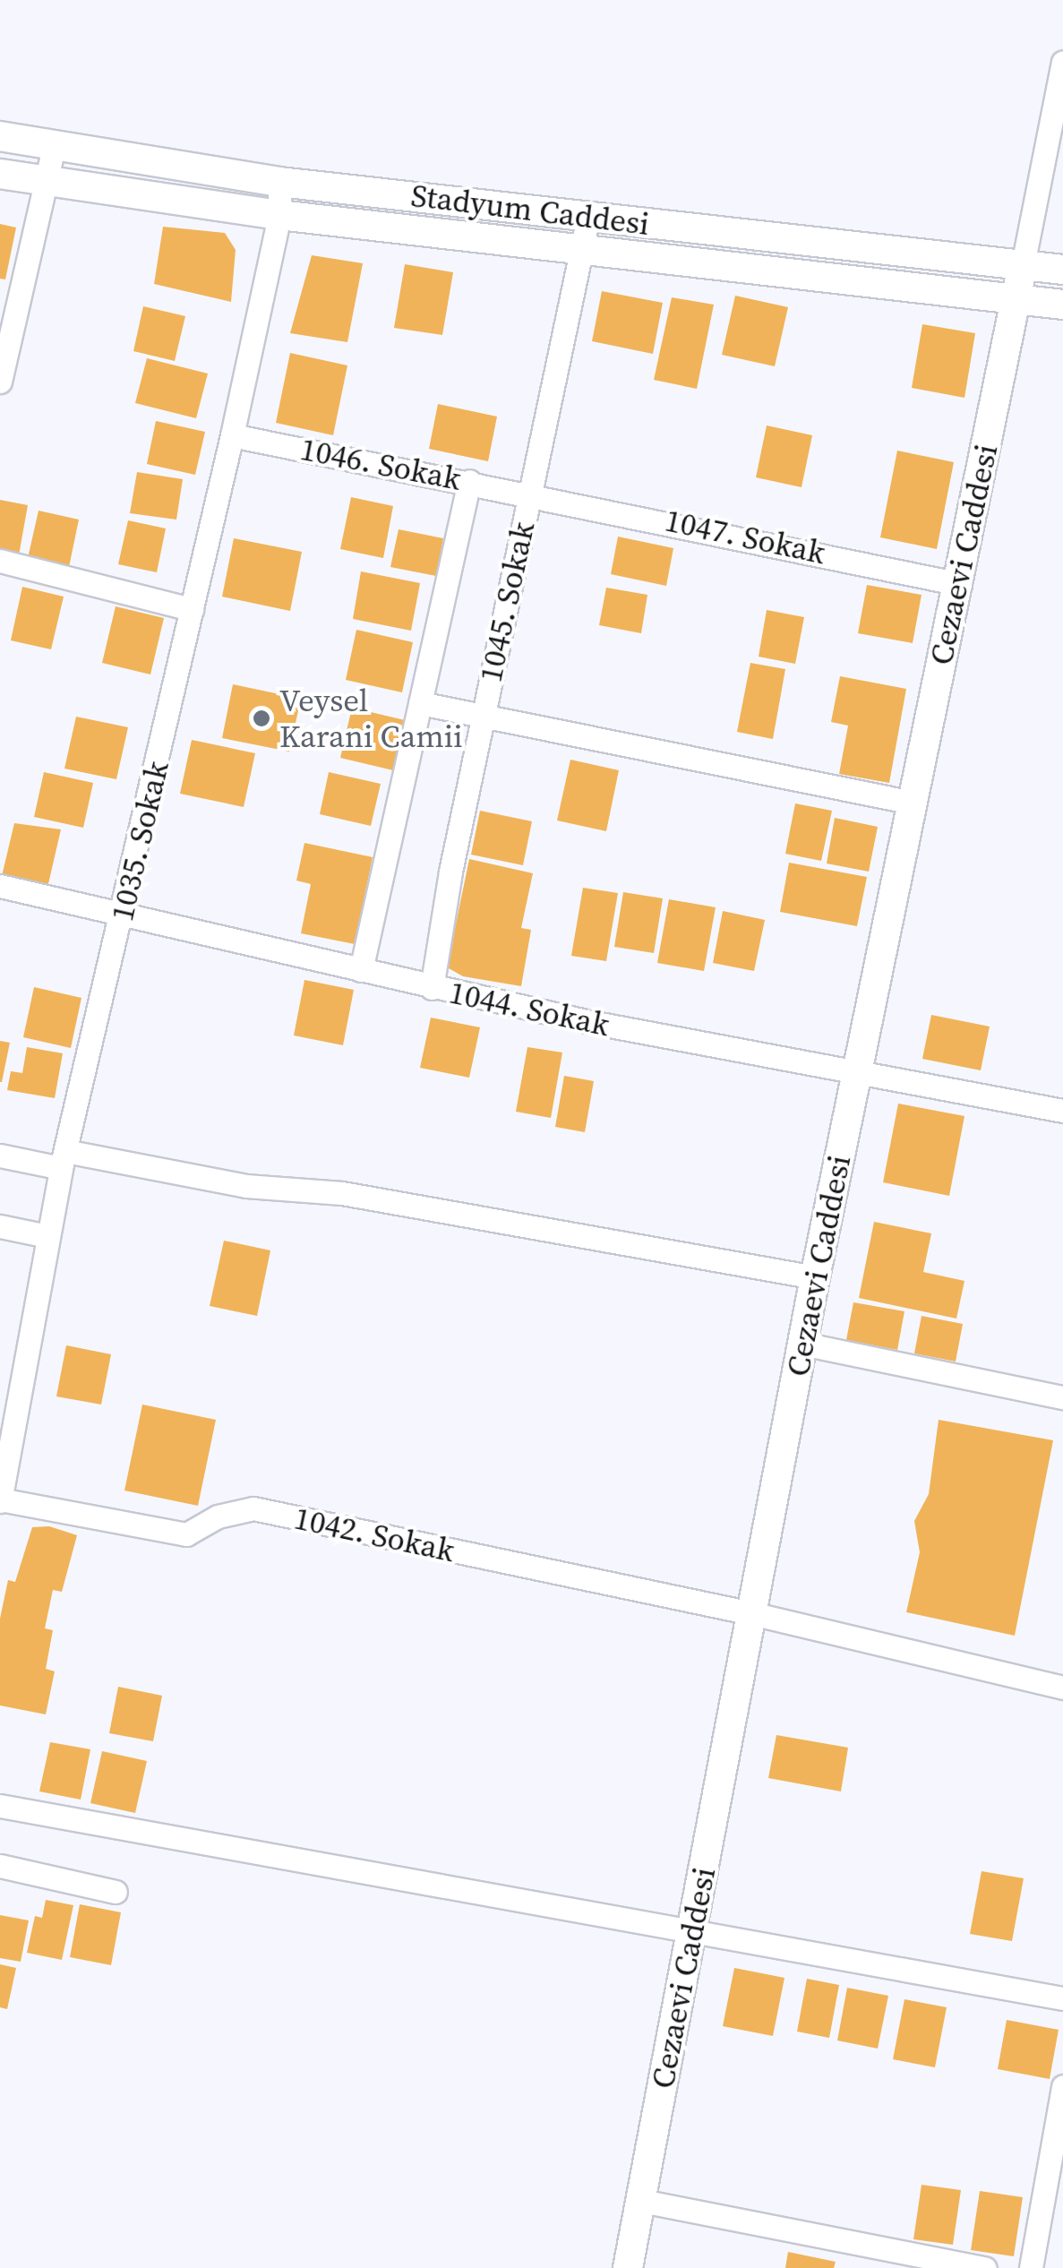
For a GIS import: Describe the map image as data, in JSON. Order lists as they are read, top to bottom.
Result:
{
  "streets": {
    "street": [
      "Stadyum Caddesi",
      "1046. Sokak",
      "1047. Sokak",
      "Cezaevi Caddesi",
      "1045. Sokak",
      "1035. Sokak",
      "1044. Sokak",
      "1042. Sokak"
    ]
  },
  "crossings": [
    ["Stadyum Caddesi", "Cezaevi Caddesi"],
    ["Stadyum Caddesi", "1045. Sokak"],
    ["Stadyum Caddesi", "1035. Sokak"],
    ["1046. Sokak", "1047. Sokak"],
    ["1046. Sokak", "1045. Sokak"],
    ["1046. Sokak", "1035. Sokak"],
    ["1047. Sokak", "Cezaevi Caddesi"],
    ["1047. Sokak", "1045. Sokak"],
    ["Cezaevi Caddesi", "1044. Sokak"],
    ["Cezaevi Caddesi", "1042. Sokak"],
    ["1045. Sokak", "1044. Sokak"],
    ["1035. Sokak", "1044. Sokak"],
    ["1035. Sokak", "1042. Sokak"]
  ],
  "places": ["Veysel Karani Camii"]
}
